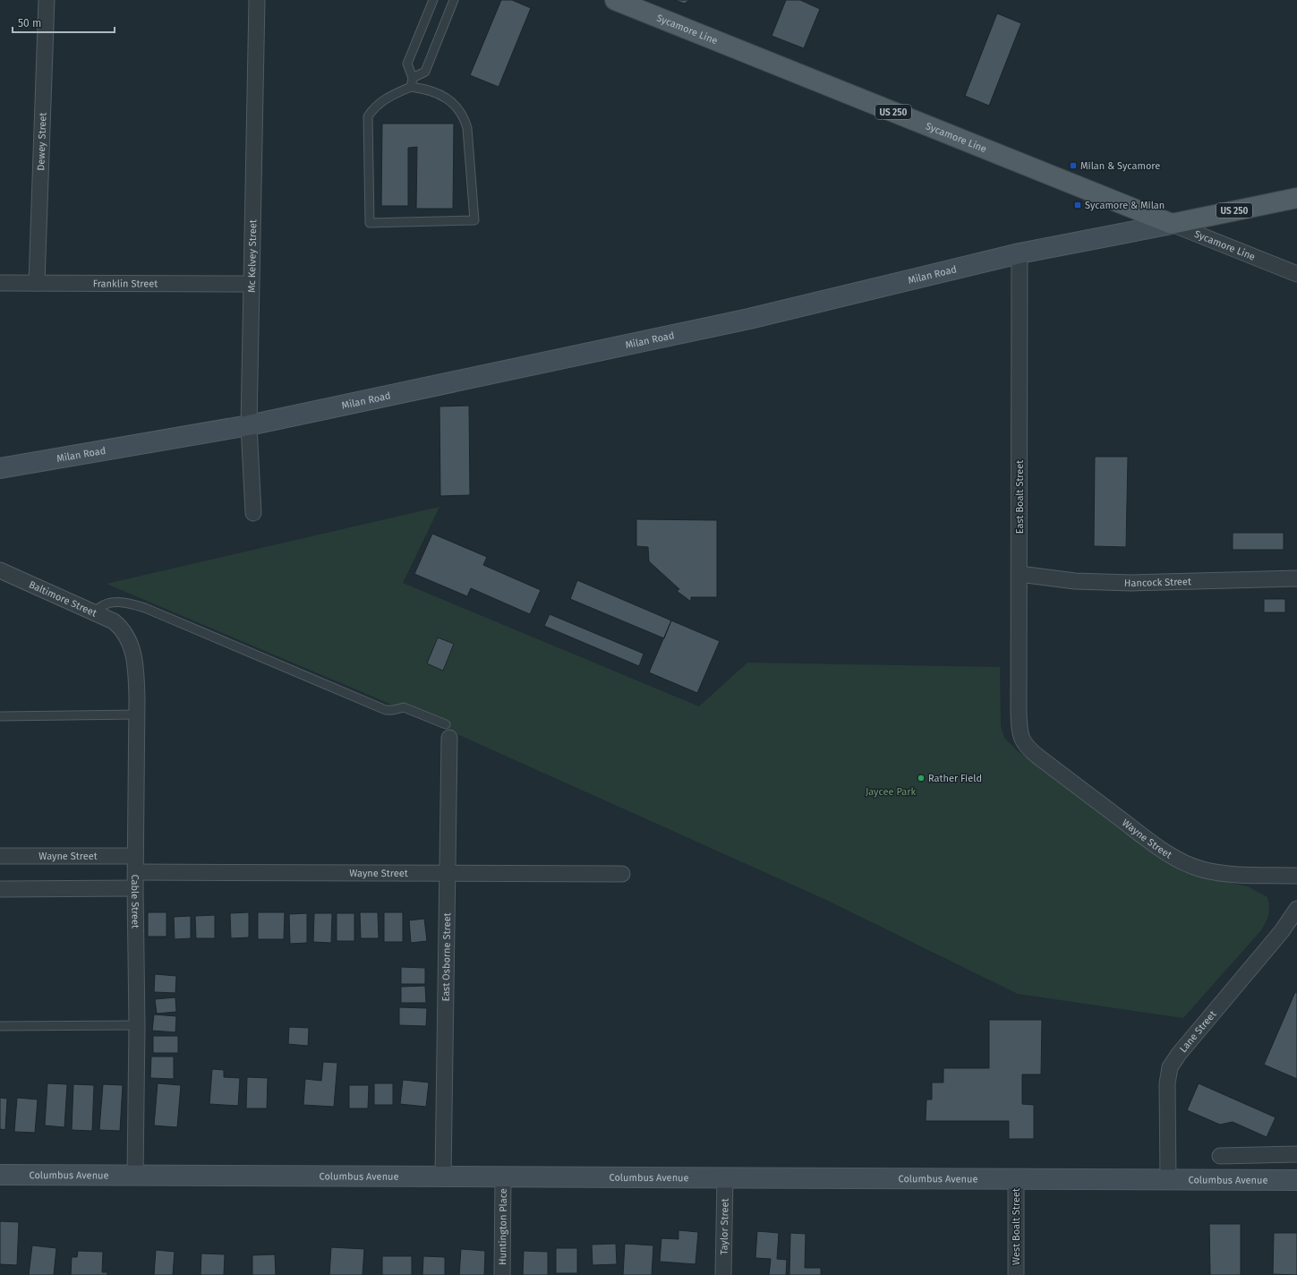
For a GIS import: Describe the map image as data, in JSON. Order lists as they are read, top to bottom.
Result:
{
  "streets": {
    "main road": [
      "Sycamore Line",
      "US 250",
      "Milan Road",
      "Columbus Avenue"
    ],
    "street": [
      "Dewey Street",
      "Mc Kelvey Street",
      "Franklin Street",
      "East Boalt Street",
      "Hancock Street",
      "Baltimore Street",
      "Wayne Street",
      "Cable Street",
      "East Osborne Street",
      "Lane Street",
      "Huntington Place",
      "Taylor Street",
      "West Boalt Street"
    ]
  },
  "crossings": [
    ["Sycamore Line", "Milan Road"],
    ["Dewey Street", "Franklin Street"],
    ["Mc Kelvey Street", "Milan Road"],
    ["Mc Kelvey Street", "Franklin Street"],
    ["Milan Road", "East Boalt Street"],
    ["East Boalt Street", "Hancock Street"],
    ["East Boalt Street", "Wayne Street"],
    ["Baltimore Street", "Cable Street"],
    ["Wayne Street", "Cable Street"],
    ["Wayne Street", "East Osborne Street"],
    ["Cable Street", "Columbus Avenue"],
    ["East Osborne Street", "Columbus Avenue"],
    ["Lane Street", "Columbus Avenue"],
    ["Columbus Avenue", "Huntington Place"],
    ["Columbus Avenue", "Taylor Street"],
    ["Columbus Avenue", "West Boalt Street"]
  ],
  "parks": ["Jaycee Park"],
  "places": {
    "transit": ["Milan & Sycamore", "Sycamore & Milan"],
    "other": ["Rather Field"]
  },
  "scale_bar": "50 m"
}
